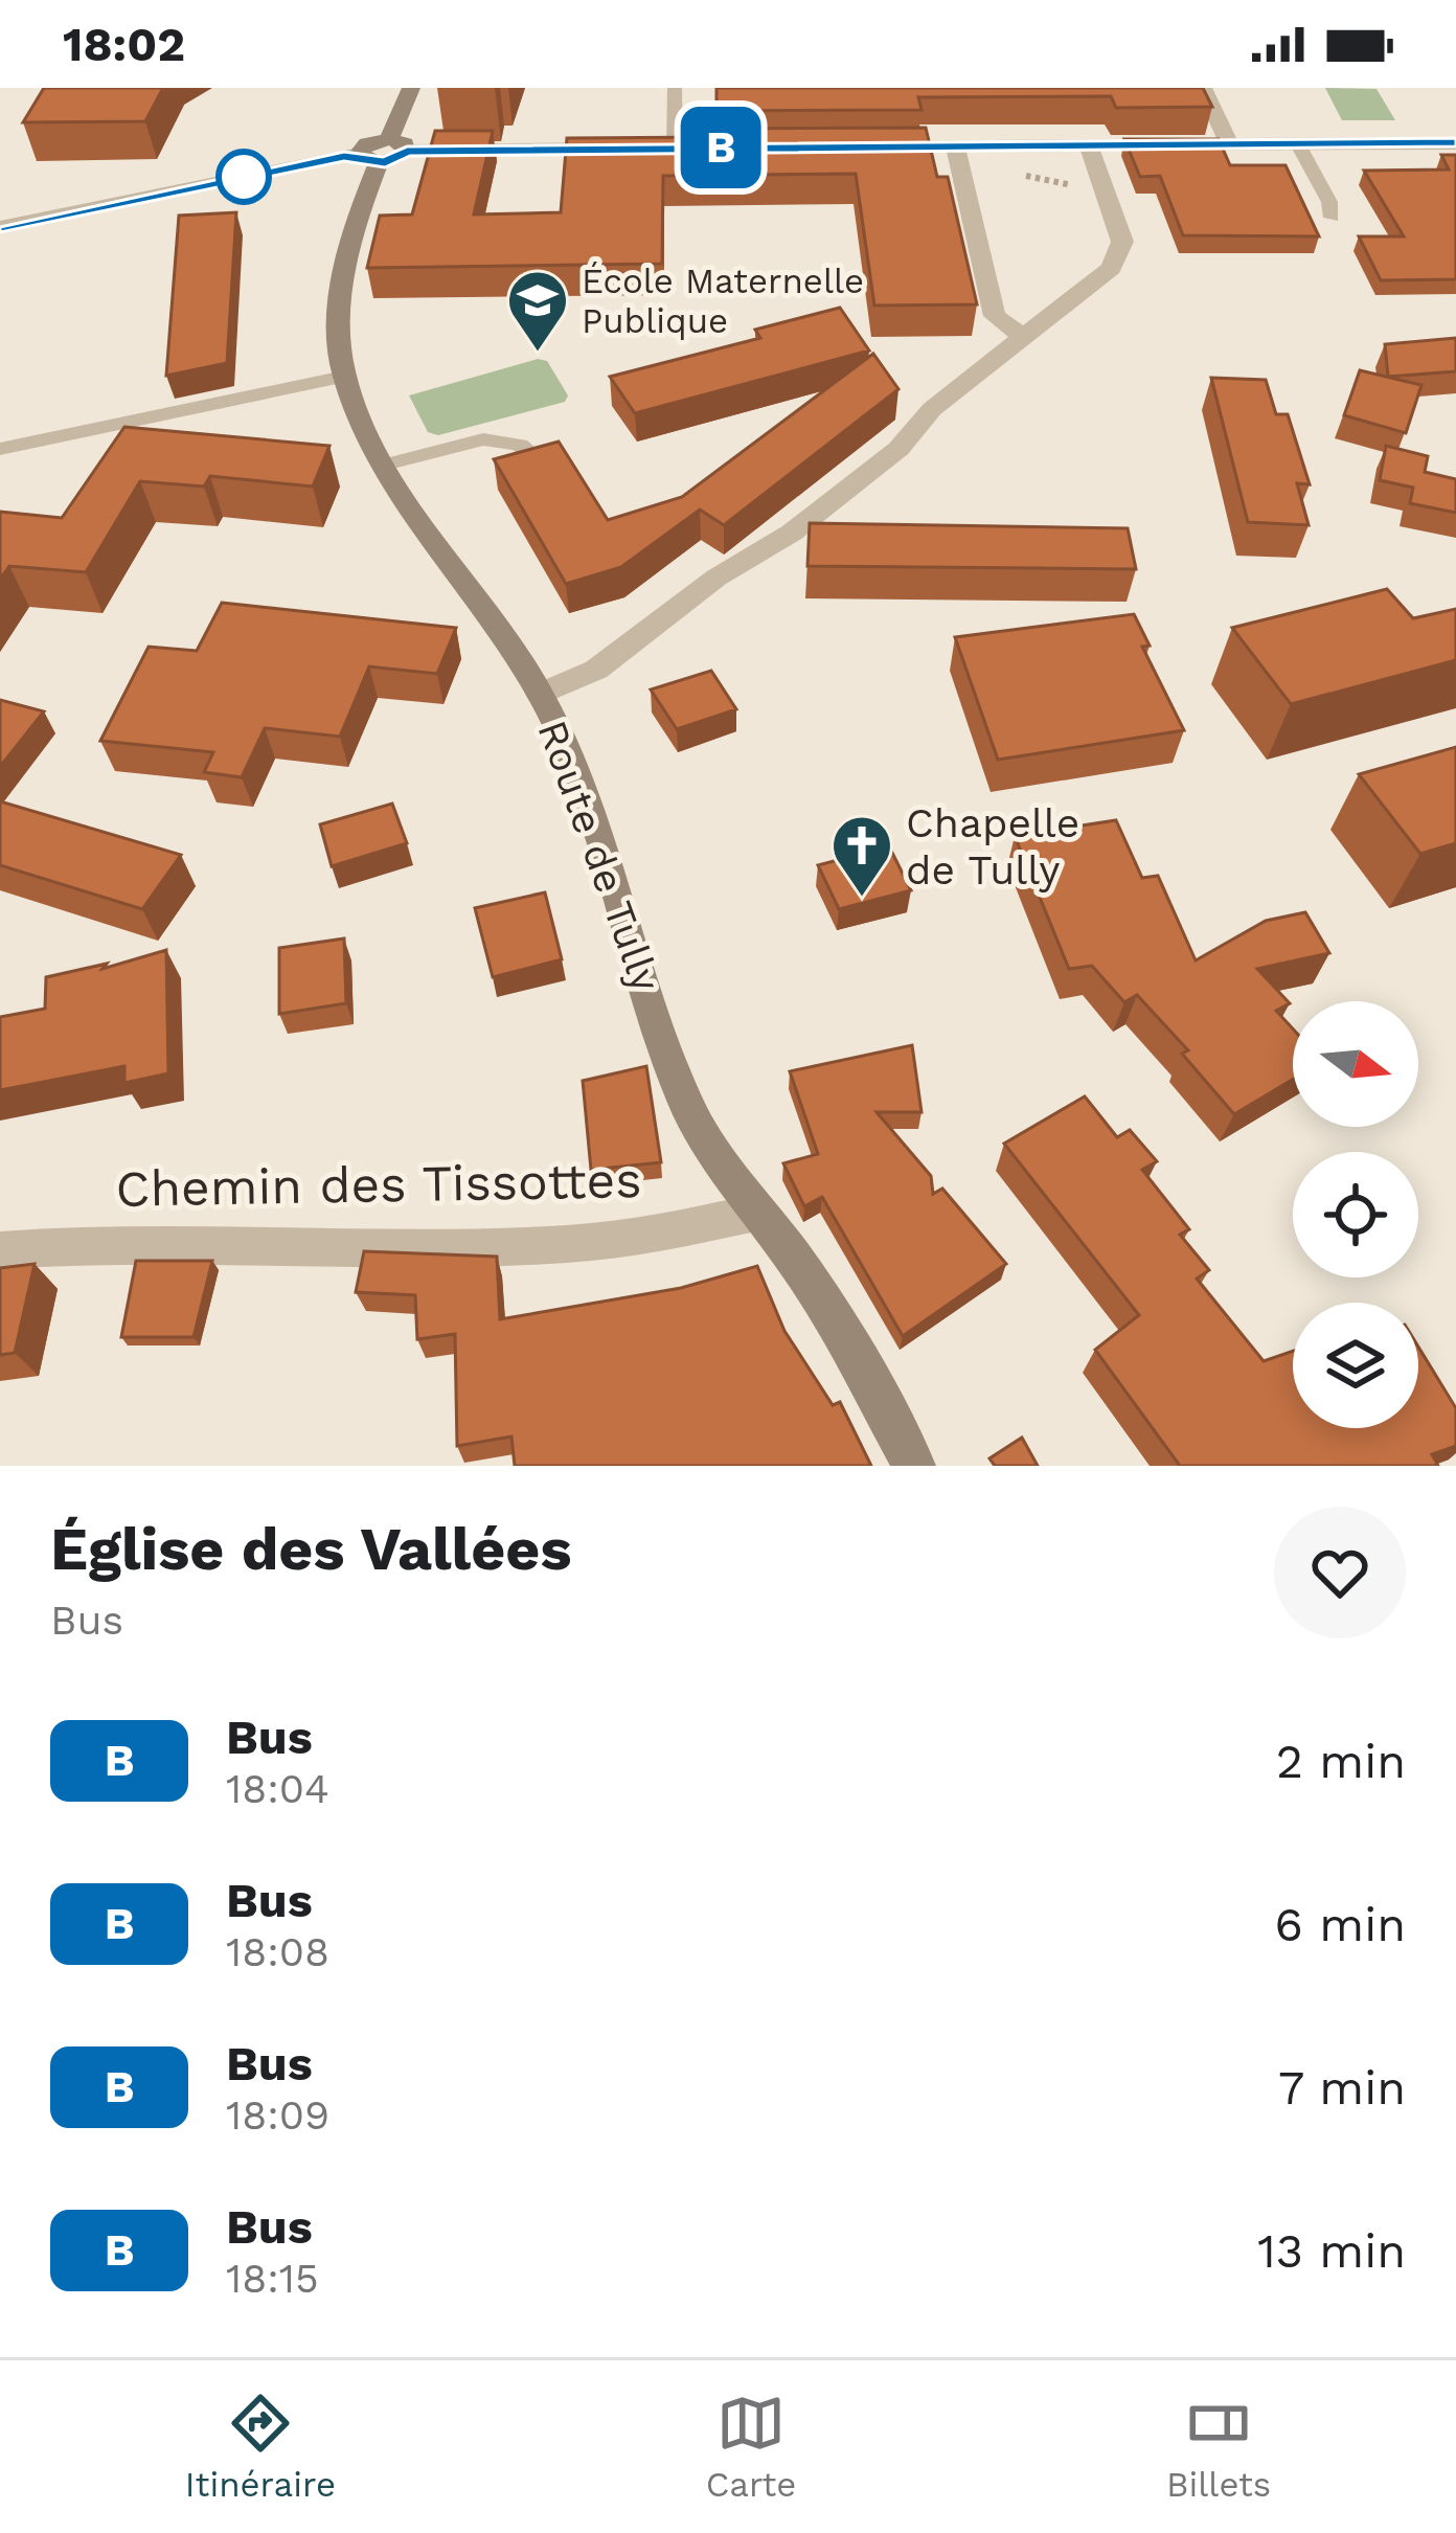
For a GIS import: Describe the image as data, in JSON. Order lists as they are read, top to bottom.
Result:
{
  "streets": {
    "street": ["Route de Tully", "Chemin des Tissottes"]
  },
  "crossings": [
    ["Route de Tully", "Chemin des Tissottes"]
  ],
  "places": {
    "school or university": ["École Maternelle Publique"],
    "church": ["Chapelle de Tully"]
  },
  "lines": ["bus line B"],
  "north": "right",
  "page": {
    "status": "18:02",
    "on_map": "B",
    "heading": ["Église des Vallées", "Bus"],
    "list": [
      {
        "mark": "B",
        "name": "Bus",
        "note": "18:04",
        "value": "2 min"
      },
      {
        "mark": "B",
        "name": "Bus",
        "note": "18:08",
        "value": "6 min"
      },
      {
        "mark": "B",
        "name": "Bus",
        "note": "18:09",
        "value": "7 min"
      },
      {
        "mark": "B",
        "name": "Bus",
        "note": "18:15",
        "value": "13 min"
      }
    ],
    "tabs": ["Itinéraire", "Carte", "Billets"]
  }
}
